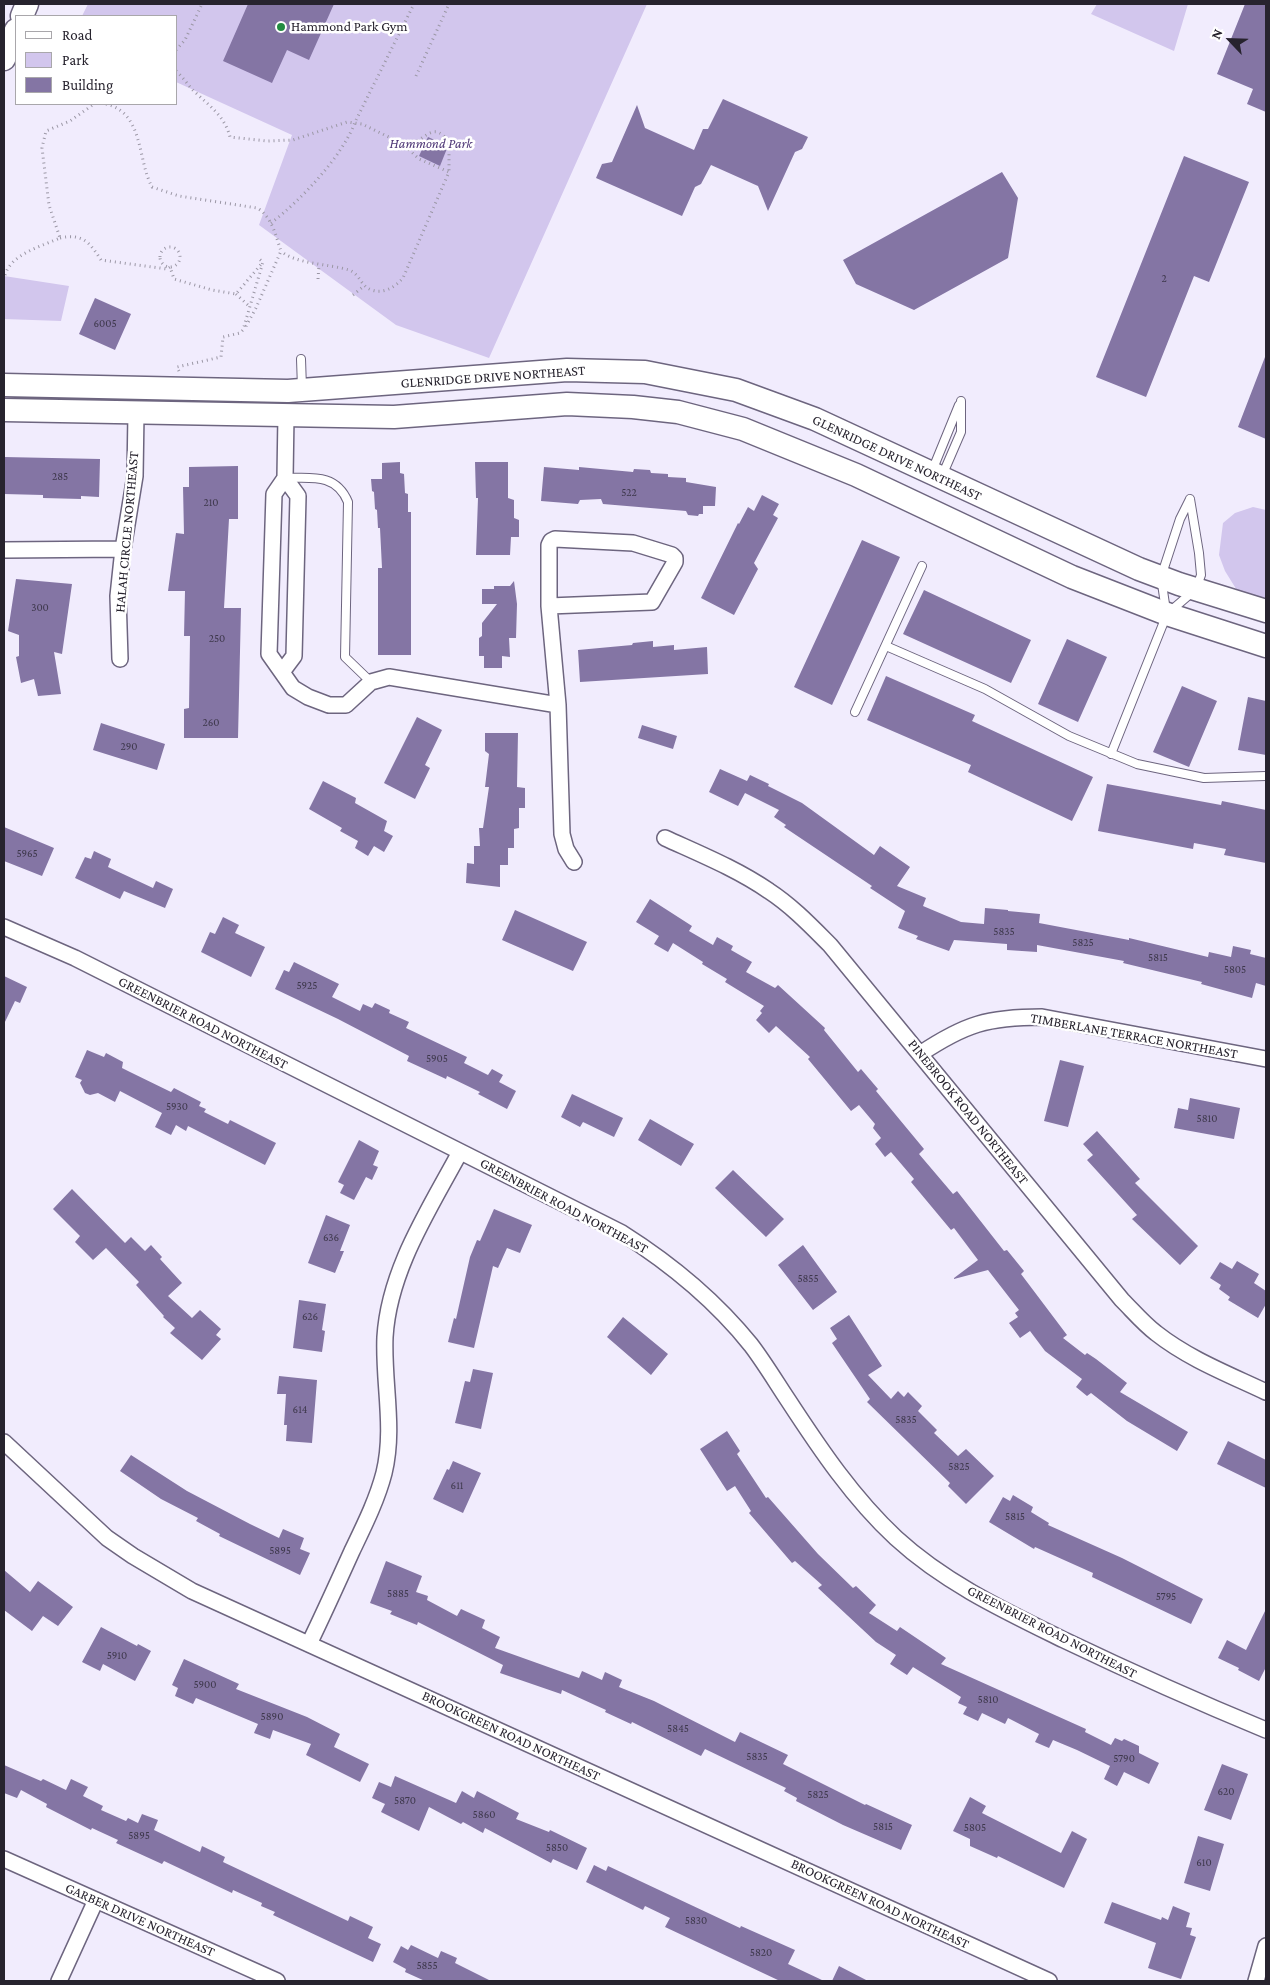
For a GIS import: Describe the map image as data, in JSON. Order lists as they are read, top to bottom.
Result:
{
  "streets": {
    "main road": ["GLENRIDGE DRIVE NORTHEAST"],
    "street": [
      "HALAH CIRCLE NORTHEAST",
      "GREENBRIER ROAD NORTHEAST",
      "TIMBERLANE TERRACE NORTHEAST",
      "PINEBROOK ROAD NORTHEAST",
      "BROOKGREEN ROAD NORTHEAST",
      "GARBER DRIVE NORTHEAST"
    ]
  },
  "crossings": [
    ["TIMBERLANE TERRACE NORTHEAST", "PINEBROOK ROAD NORTHEAST"]
  ],
  "parks": ["Hammond Park"],
  "places": ["Hammond Park Gym"],
  "house_numbers": [
    "2",
    "6005",
    "285",
    "522",
    "210",
    "300",
    "250",
    "260",
    "290",
    "5965",
    "5835",
    "5825",
    "5815",
    "5805",
    "5925",
    "5905",
    "5930",
    "5810",
    "636",
    "5855",
    "626",
    "614",
    "5835",
    "5825",
    "611",
    "5815",
    "5895",
    "5885",
    "5795",
    "5910",
    "5900",
    "5810",
    "5890",
    "5845",
    "5835",
    "5790",
    "620",
    "5825",
    "5870",
    "5860",
    "5815",
    "5805",
    "5895",
    "5850",
    "610",
    "5830",
    "5820",
    "5855"
  ],
  "legend": ["Road", "Park", "Building"],
  "north": "top left"
}
